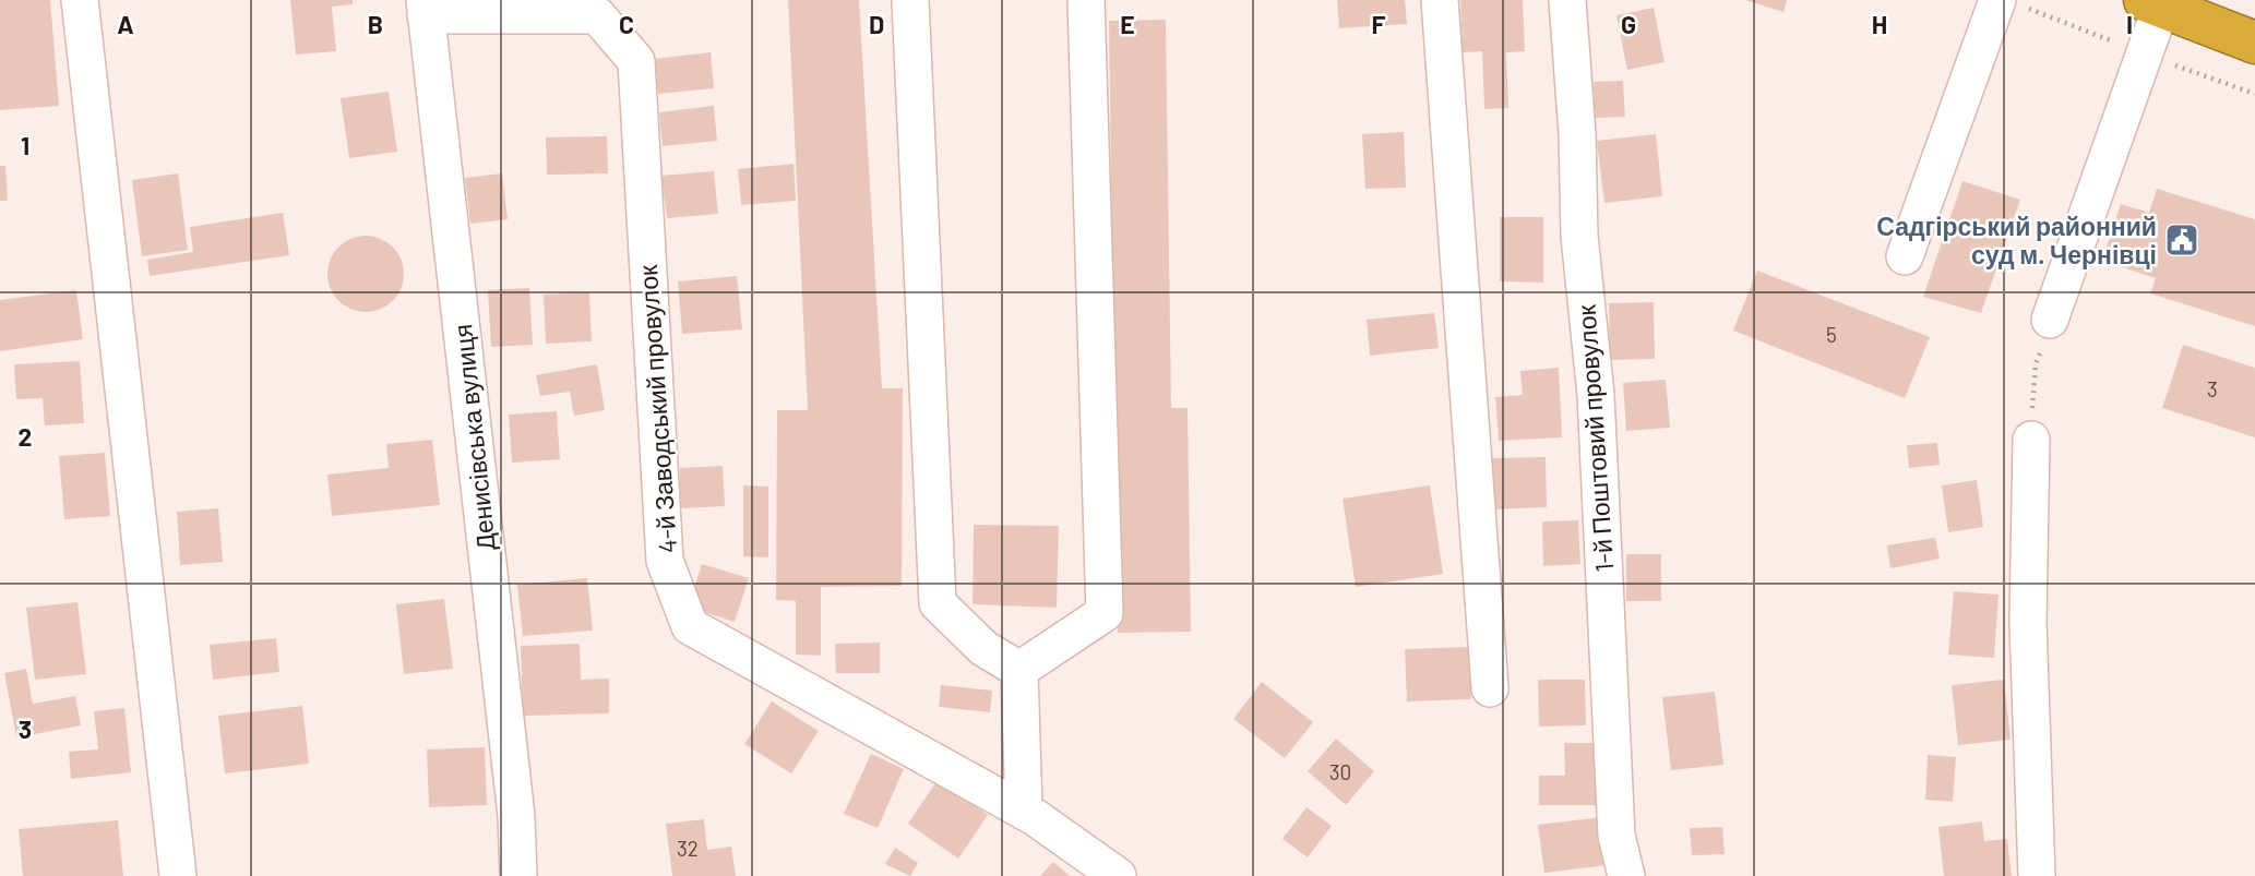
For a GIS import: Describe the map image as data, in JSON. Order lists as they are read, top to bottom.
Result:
{
  "streets": {
    "street": ["4-й Заводський провулок", "Денисівська вулиця", "1-й Поштовий провулок"]
  },
  "crossings": [
    ["4-й Заводський провулок", "Денисівська вулиця"]
  ],
  "places": {
    "public building": ["Садгірський районний суд м. Чернівці"]
  },
  "house_numbers": [
    "5",
    "3",
    "30",
    "32"
  ],
  "grid": {
    "columns": [
      "A",
      "B",
      "C",
      "D",
      "E",
      "F",
      "G",
      "H",
      "I"
    ],
    "rows": ["1", "2", "3"]
  }
}
